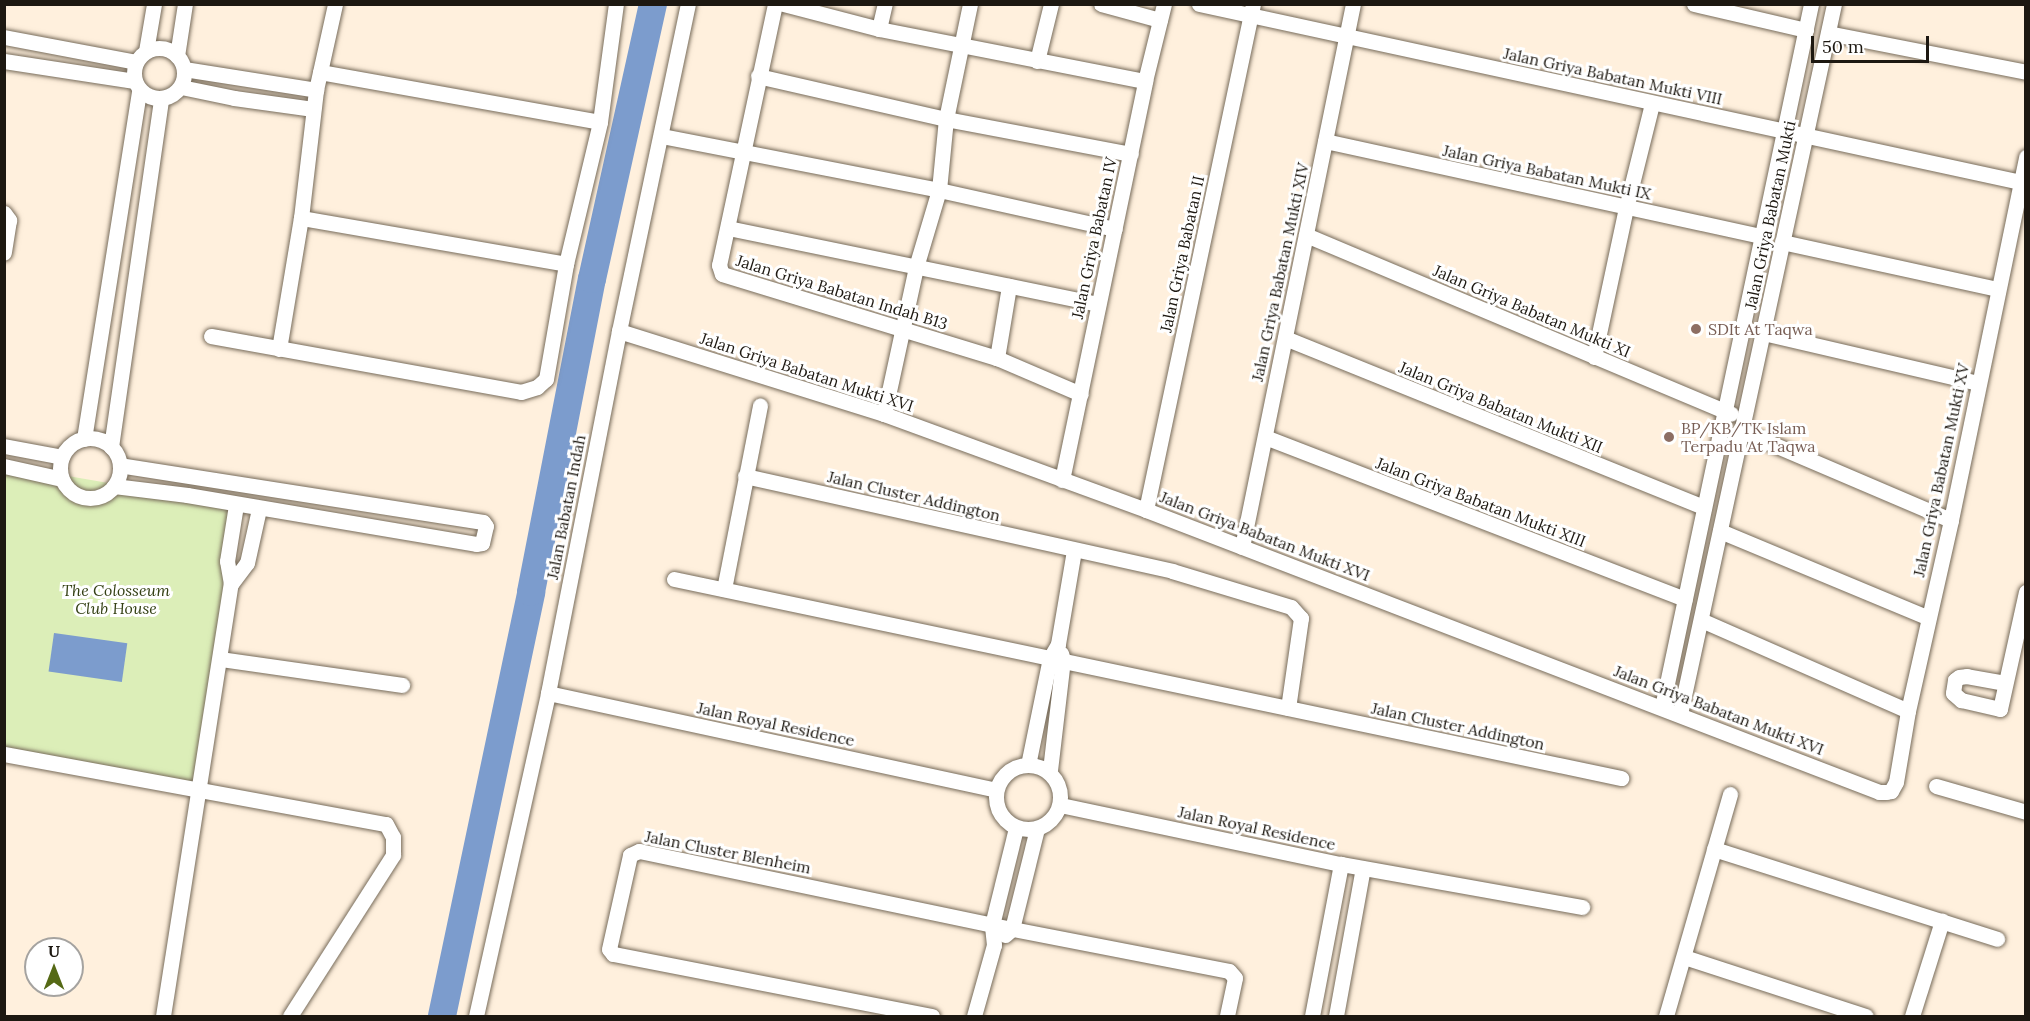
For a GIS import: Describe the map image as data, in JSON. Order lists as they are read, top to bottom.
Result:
{
  "streets": {
    "street": [
      "Jalan Griya Babatan Mukti VIII",
      "Jalan Griya Babatan Mukti IX",
      "Jalan Griya Babatan Mukti",
      "Jalan Griya Babatan IV",
      "Jalan Griya Babatan II",
      "Jalan Griya Babatan Mukti XIV",
      "Jalan Griya Babatan Indah B13",
      "Jalan Griya Babatan Mukti XI",
      "Jalan Griya Babatan Mukti XVI",
      "Jalan Griya Babatan Mukti XII",
      "Jalan Griya Babatan Mukti XV",
      "Jalan Cluster Addington",
      "Jalan Griya Babatan Mukti XIII",
      "Jalan Babatan Indah",
      "Jalan Royal Residence",
      "Jalan Cluster Blenheim"
    ]
  },
  "crossings": [
    ["Jalan Griya Babatan Mukti VIII", "Jalan Griya Babatan Mukti"],
    ["Jalan Griya Babatan Mukti VIII", "Jalan Griya Babatan II"],
    ["Jalan Griya Babatan Mukti VIII", "Jalan Griya Babatan Mukti XIV"],
    ["Jalan Griya Babatan Mukti VIII", "Jalan Griya Babatan Mukti XV"],
    ["Jalan Griya Babatan Mukti IX", "Jalan Griya Babatan Mukti"],
    ["Jalan Griya Babatan Mukti IX", "Jalan Griya Babatan Mukti XIV"],
    ["Jalan Griya Babatan Mukti", "Jalan Griya Babatan Mukti XI"],
    ["Jalan Griya Babatan Mukti", "Jalan Griya Babatan Mukti XVI"],
    ["Jalan Griya Babatan Mukti", "Jalan Griya Babatan Mukti XII"],
    ["Jalan Griya Babatan Mukti", "Jalan Griya Babatan Mukti XIII"],
    ["Jalan Griya Babatan IV", "Jalan Griya Babatan Indah B13"],
    ["Jalan Griya Babatan IV", "Jalan Griya Babatan Mukti XVI"],
    ["Jalan Griya Babatan II", "Jalan Griya Babatan Mukti XVI"],
    ["Jalan Griya Babatan Mukti XIV", "Jalan Griya Babatan Mukti XI"],
    ["Jalan Griya Babatan Mukti XIV", "Jalan Griya Babatan Mukti XVI"],
    ["Jalan Griya Babatan Mukti XIV", "Jalan Griya Babatan Mukti XII"],
    ["Jalan Griya Babatan Mukti XIV", "Jalan Griya Babatan Mukti XIII"],
    ["Jalan Griya Babatan Mukti XI", "Jalan Griya Babatan Mukti XV"],
    ["Jalan Griya Babatan Mukti XVI", "Jalan Griya Babatan Mukti XV"],
    ["Jalan Griya Babatan Mukti XVI", "Jalan Babatan Indah"],
    ["Jalan Babatan Indah", "Jalan Royal Residence"]
  ],
  "parks": ["The Colosseum Club House"],
  "places": ["SDIt At Taqwa", "BP/KB/TK Islam Terpadu At Taqwa"],
  "scale_bar": "50 m",
  "north": "top"
}
